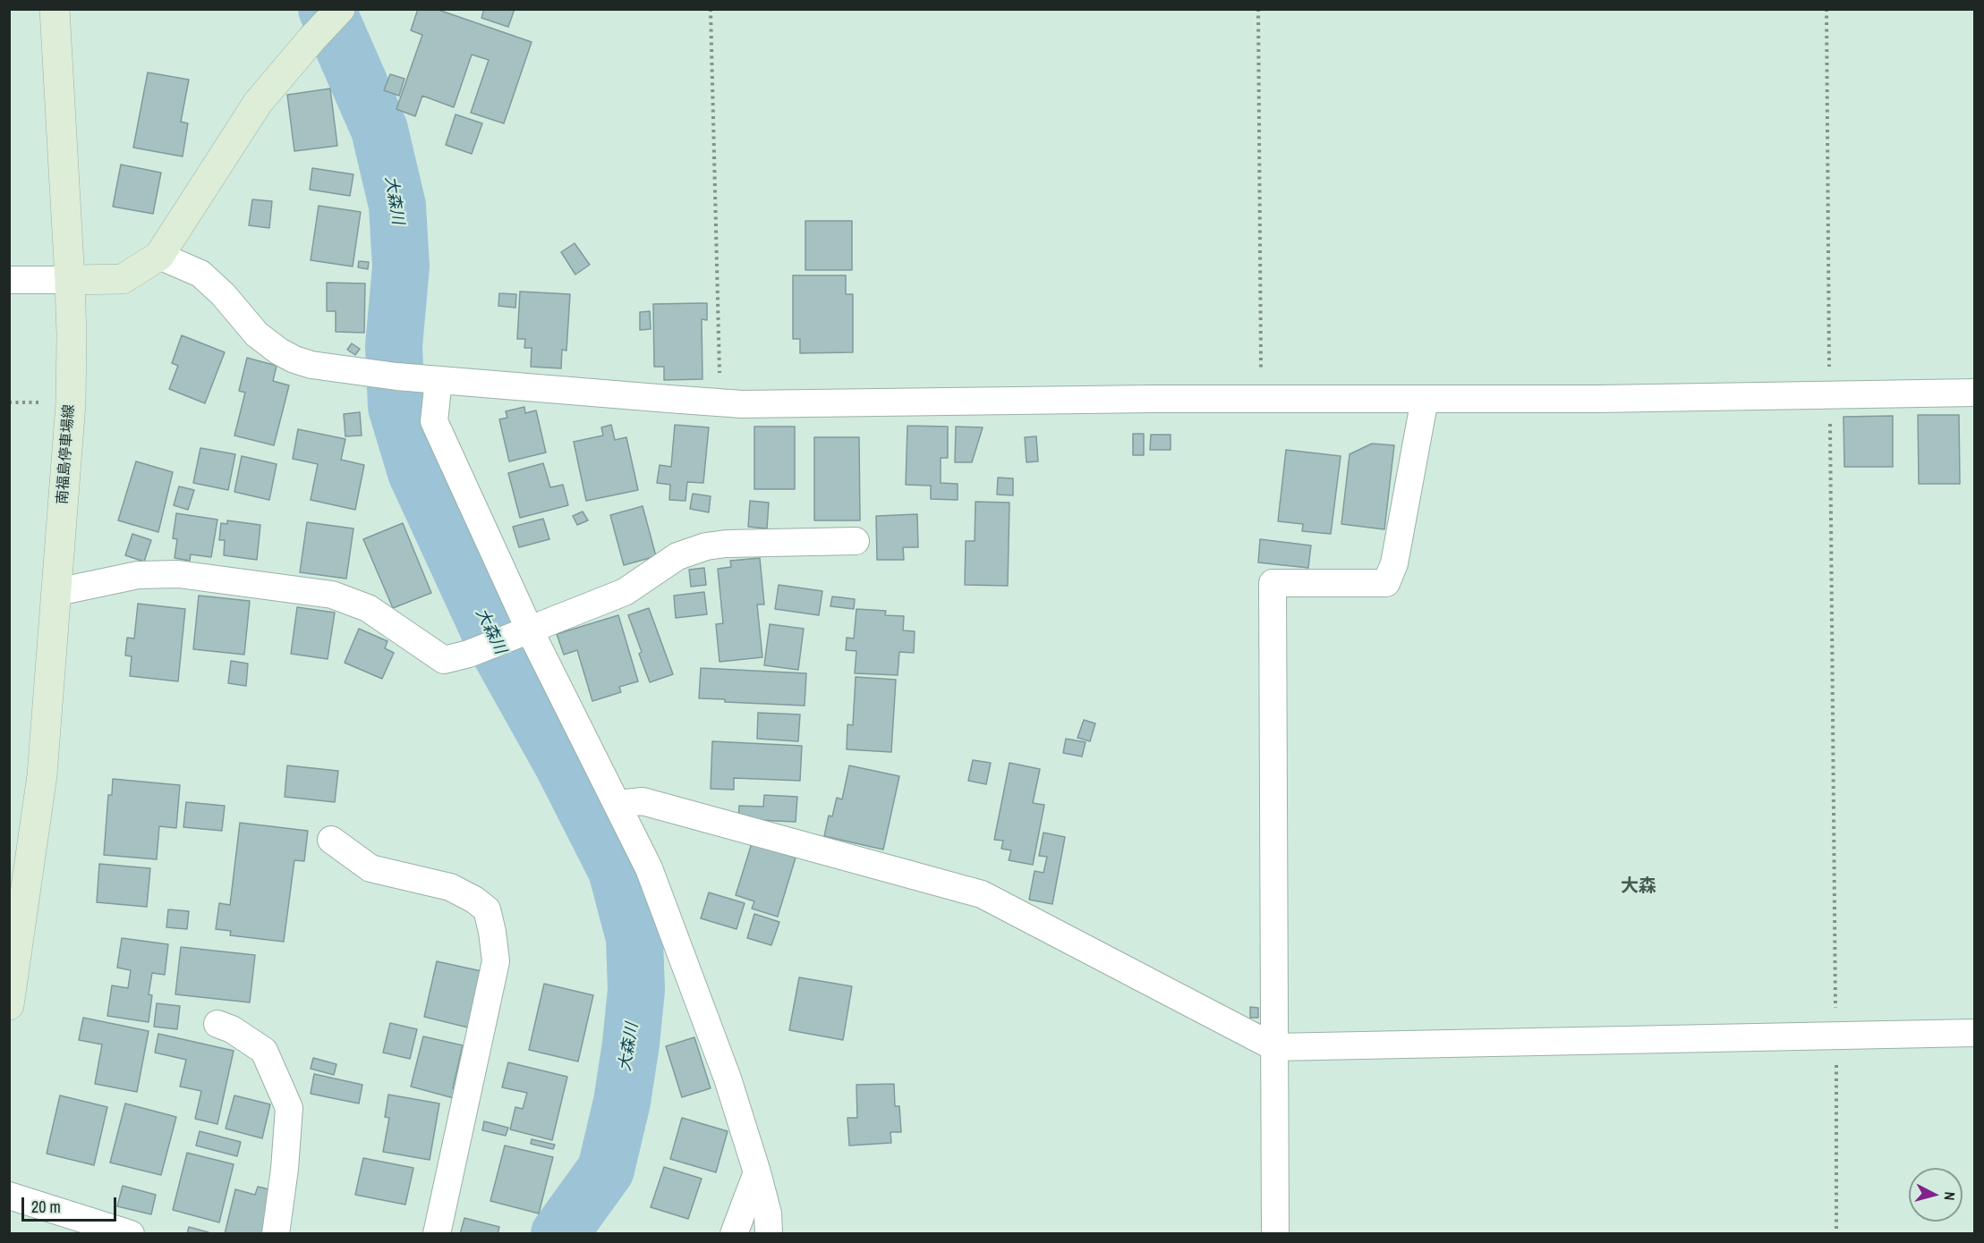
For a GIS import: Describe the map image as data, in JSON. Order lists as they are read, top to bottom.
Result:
{
  "streets": {
    "main road": ["南福島停車場線"]
  },
  "districts": ["大森"],
  "water": ["大森川"],
  "scale_bar": "20 m",
  "north": "right"
}
